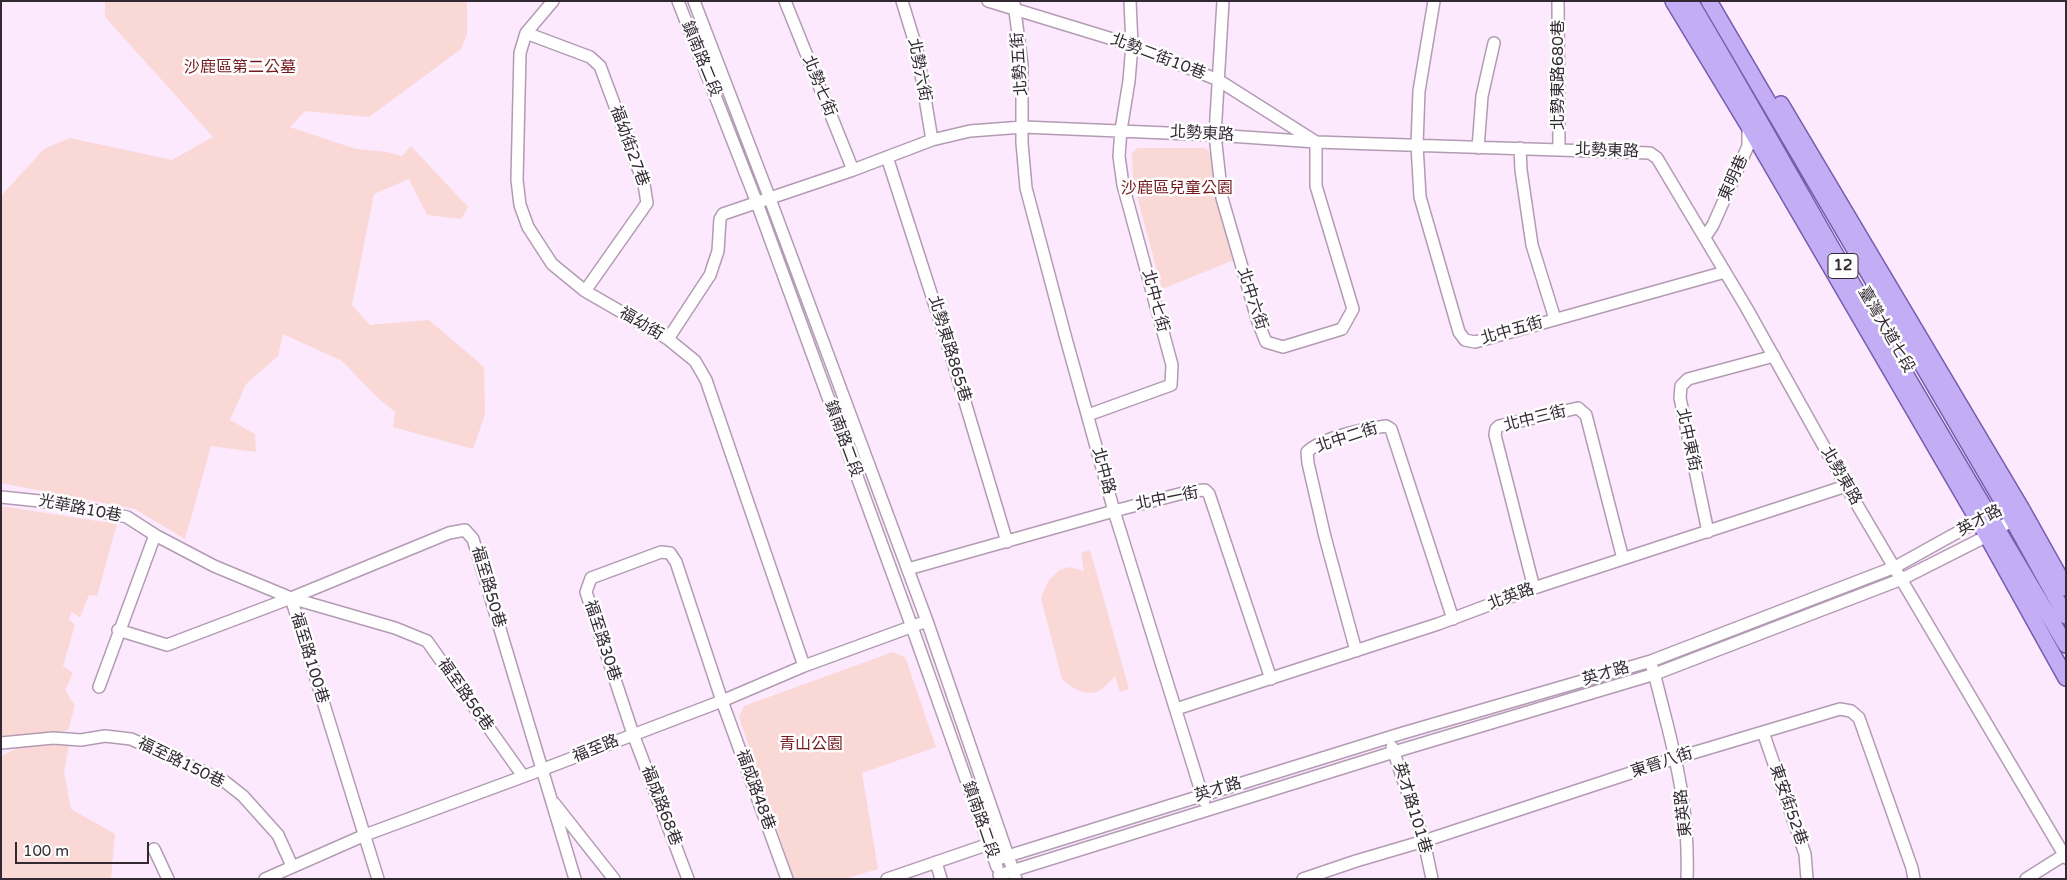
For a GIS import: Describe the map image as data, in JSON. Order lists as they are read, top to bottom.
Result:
{
  "streets": {
    "main road": ["12", "臺灣大道七段"],
    "street": [
      "北勢二街10巷",
      "鎮南路二段",
      "北勢五街",
      "北勢六街",
      "北勢東路680巷",
      "北勢七街",
      "北勢東路",
      "福幼街27巷",
      "東明巷",
      "北中六街",
      "北中七街",
      "福幼街",
      "北中五街",
      "北勢東路865巷",
      "北中三街",
      "北中二街",
      "北中東街",
      "北中路",
      "北中一街",
      "光華路10巷",
      "英才路",
      "福至路50巷",
      "北英路",
      "福至路30巷",
      "福至路100巷",
      "福至路56巷",
      "福至路",
      "福至路150巷",
      "東晉八街",
      "福成路48巷",
      "東安街52巷",
      "福成路68巷",
      "英才路101巷",
      "東英路"
    ]
  },
  "crossings": [
    ["北勢二街10巷", "北勢五街"],
    ["北勢二街10巷", "北勢東路"],
    ["北勢二街10巷", "北中六街"],
    ["鎮南路二段", "北勢東路"],
    ["鎮南路二段", "北中一街"],
    ["鎮南路二段", "英才路"],
    ["鎮南路二段", "福至路"],
    ["北勢五街", "北勢東路"],
    ["北勢五街", "北中路"],
    ["北勢六街", "北勢東路"],
    ["北勢東路680巷", "北勢東路"],
    ["北勢七街", "北勢東路"],
    ["北勢東路", "東明巷"],
    ["北勢東路", "北中六街"],
    ["北勢東路", "北中七街"],
    ["北勢東路", "福幼街"],
    ["北勢東路", "北中五街"],
    ["北勢東路", "北勢東路865巷"],
    ["北勢東路", "北中東街"],
    ["北勢東路", "北中路"],
    ["北勢東路", "英才路"],
    ["北勢東路", "北英路"],
    ["福幼街27巷", "福幼街"],
    ["東明巷", "臺灣大道七段"],
    ["北中七街", "北中路"],
    ["福幼街", "福至路"],
    ["臺灣大道七段", "英才路"],
    ["北勢東路865巷", "北中一街"],
    ["北中三街", "北英路"],
    ["北中二街", "北英路"],
    ["北中東街", "北英路"],
    ["北中路", "北中一街"],
    ["北中路", "英才路"],
    ["北中路", "北英路"],
    ["北中一街", "北英路"],
    ["光華路10巷", "福至路50巷"],
    ["光華路10巷", "福至路100巷"],
    ["光華路10巷", "福至路56巷"],
    ["英才路", "英才路101巷"],
    ["英才路", "東英路"],
    ["福至路50巷", "福至路100巷"],
    ["福至路50巷", "福至路56巷"],
    ["福至路50巷", "福至路"],
    ["福至路30巷", "福至路"],
    ["福至路30巷", "福成路48巷"],
    ["福至路30巷", "福成路68巷"],
    ["福至路100巷", "福至路56巷"],
    ["福至路100巷", "福至路"],
    ["福至路56巷", "福至路"],
    ["福至路", "福至路150巷"],
    ["福至路", "福成路48巷"],
    ["福至路", "福成路68巷"],
    ["東晉八街", "東安街52巷"],
    ["東晉八街", "英才路101巷"],
    ["東晉八街", "東英路"]
  ],
  "parks": ["沙鹿區第二公墓", "沙鹿區兒童公園", "青山公園"],
  "scale_bar": "100 m"
}
